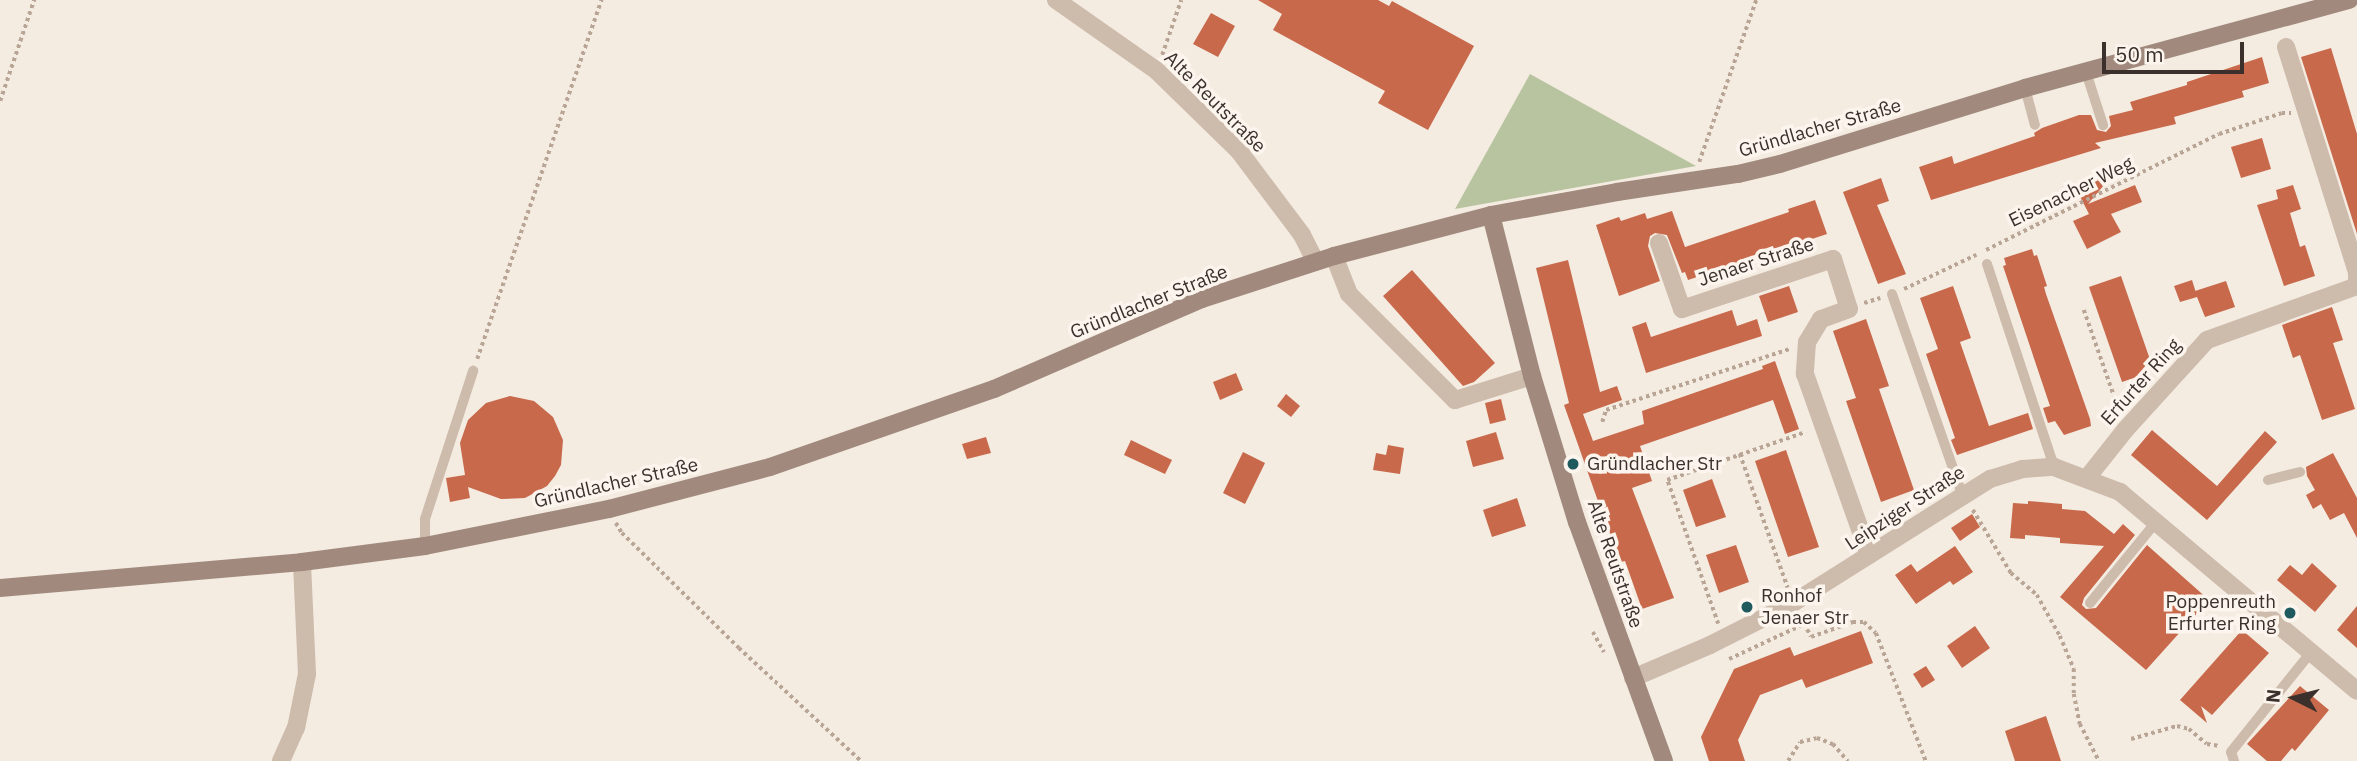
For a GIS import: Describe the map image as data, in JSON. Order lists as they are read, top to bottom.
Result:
{
  "streets": {
    "main road": ["Alte Reutstraße", "Gründlacher Straße"],
    "street": ["Jenaer Straße", "Erfurter Ring", "Leipziger Straße"],
    "path": ["Eisenacher Weg"]
  },
  "crossings": [
    ["Alte Reutstraße", "Gründlacher Straße"],
    ["Alte Reutstraße", "Leipziger Straße"],
    ["Eisenacher Weg", "Jenaer Straße"],
    ["Eisenacher Weg", "Erfurter Ring"],
    ["Erfurter Ring", "Leipziger Straße"]
  ],
  "places": ["Gründlacher Str", "Ronhof Jenaer Str", "Poppenreuth Erfurter Ring"],
  "scale_bar": "50 m",
  "north": "left"
}
